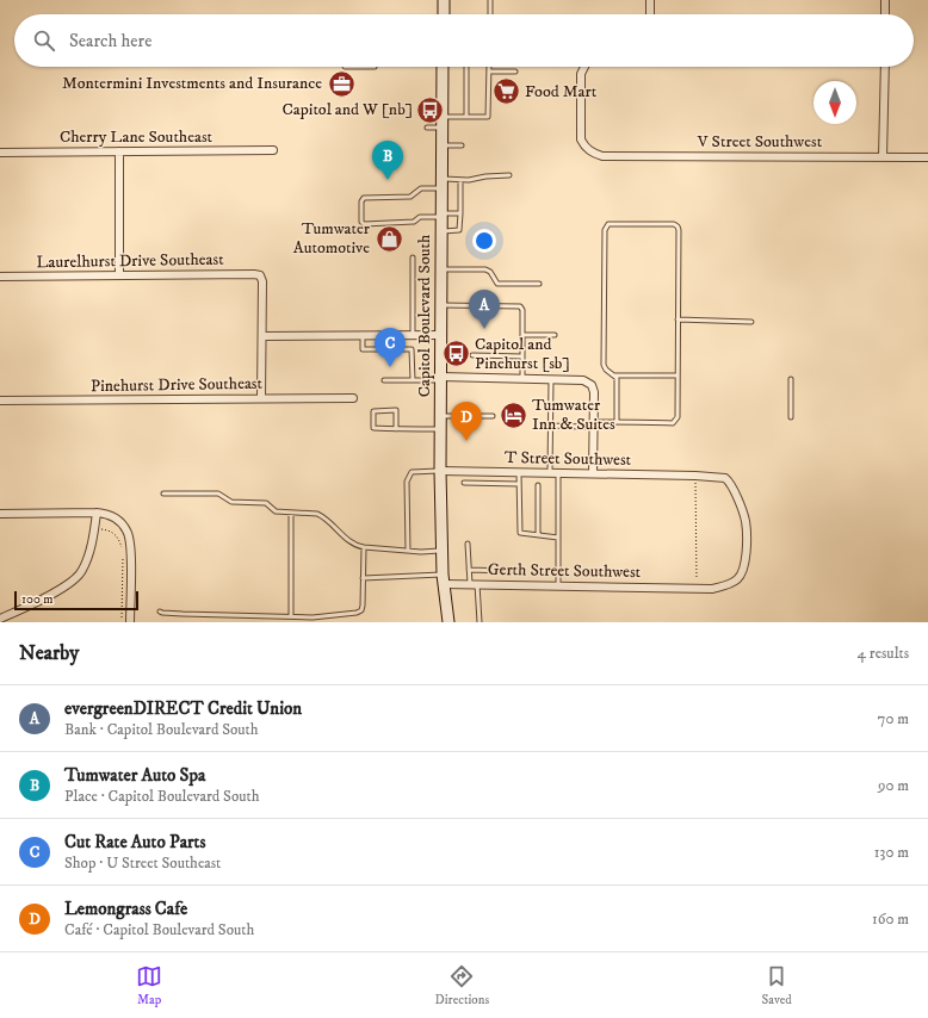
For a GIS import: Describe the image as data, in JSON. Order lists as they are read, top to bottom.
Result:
{
  "streets": {
    "main road": ["Capitol Boulevard South"],
    "street": [
      "Cherry Lane Southeast",
      "V Street Southwest",
      "Laurelhurst Drive Southeast",
      "Pinehurst Drive Southeast",
      "T Street Southwest",
      "Gerth Street Southwest"
    ]
  },
  "crossings": [
    ["Capitol Boulevard South", "T Street Southwest"],
    ["Capitol Boulevard South", "Gerth Street Southwest"],
    ["T Street Southwest", "Gerth Street Southwest"]
  ],
  "places": {
    "office": ["Montermini Investments and Insurance"],
    "supermarket": ["Food Mart"],
    "bus stop": ["Capitol and W [nb]", "Capitol and Pinehurst [sb]"],
    "shop": ["Tumwater Automotive"],
    "hotel": ["Tumwater Inn & Suites"]
  },
  "scale_bar": "100 m",
  "north": "bottom",
  "page": {
    "search": "Search here",
    "pins": [
      "B",
      "A",
      "C",
      "D"
    ],
    "scale": "100 m",
    "heading": ["Nearby", "4 results"],
    "list": [
      {
        "mark": "A",
        "name": "evergreenDIRECT Credit Union",
        "note": "Bank · Capitol Boulevard South",
        "value": "70 m"
      },
      {
        "mark": "B",
        "name": "Tumwater Auto Spa",
        "note": "Place · Capitol Boulevard South",
        "value": "90 m"
      },
      {
        "mark": "C",
        "name": "Cut Rate Auto Parts",
        "note": "Shop · U Street Southeast",
        "value": "130 m"
      },
      {
        "mark": "D",
        "name": "Lemongrass Cafe",
        "note": "Café · Capitol Boulevard South",
        "value": "160 m"
      }
    ],
    "nav": ["Map", "Directions", "Saved"]
  }
}
